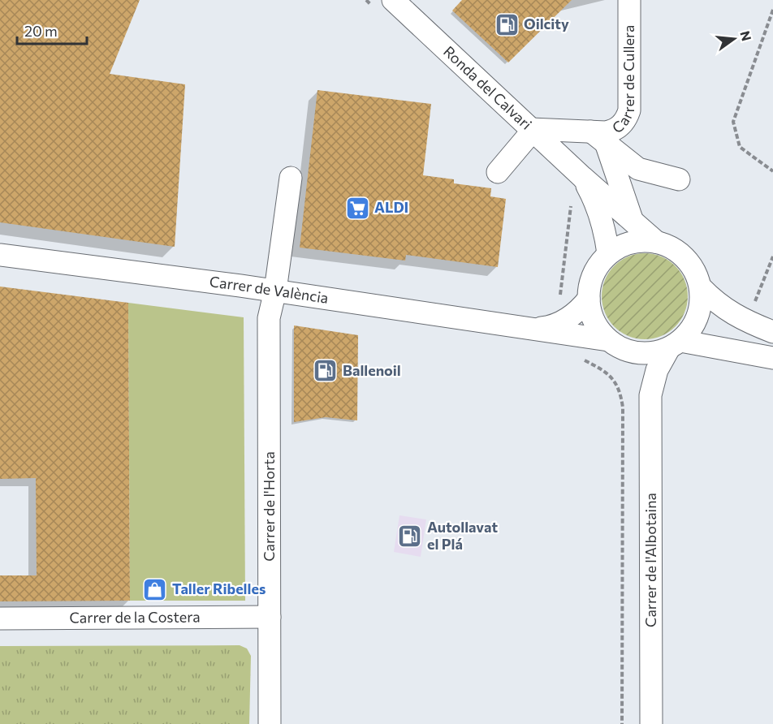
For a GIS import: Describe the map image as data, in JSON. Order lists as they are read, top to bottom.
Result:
{
  "streets": {
    "street": [
      "Carrer de Cullera",
      "Ronda del Calvari",
      "Carrer de València",
      "Carrer de l'Horta",
      "Carrer de l'Albotaina",
      "Carrer de la Costera"
    ]
  },
  "crossings": [
    ["Carrer de Cullera", "Ronda del Calvari"],
    ["Ronda del Calvari", "Carrer de València"],
    ["Ronda del Calvari", "Carrer de l'Albotaina"],
    ["Carrer de València", "Carrer de l'Horta"],
    ["Carrer de València", "Carrer de l'Albotaina"],
    ["Carrer de l'Horta", "Carrer de la Costera"]
  ],
  "places": {
    "fuel station": ["Oilcity", "Ballenoil", "Autollavat el Plá"],
    "supermarket": ["ALDI"],
    "shop": ["Taller Ribelles"]
  },
  "scale_bar": "20 m",
  "north": "right"
}
